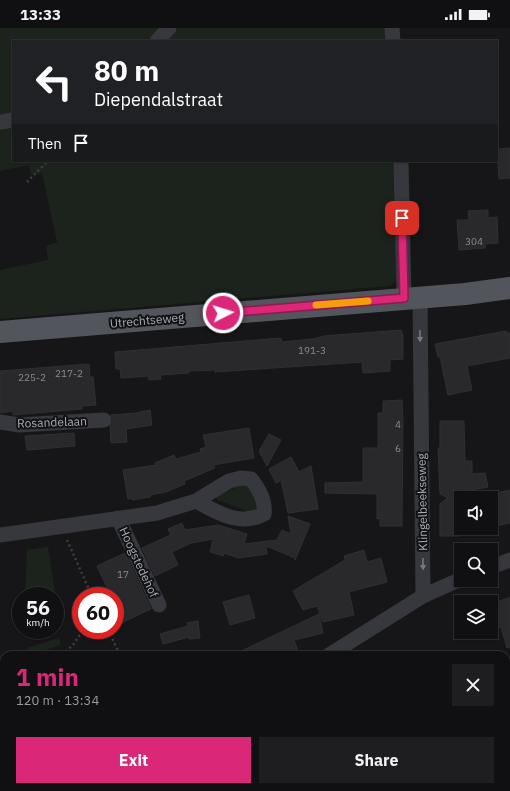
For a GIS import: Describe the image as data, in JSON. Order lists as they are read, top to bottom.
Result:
{
  "streets": {
    "main road": ["Utrechtseweg"],
    "street": ["Rosandelaan", "Klingelbeekseweg", "Hoogstedehof"]
  },
  "crossings": [
    ["Utrechtseweg", "Klingelbeekseweg"]
  ],
  "one_way": ["Klingelbeekseweg"],
  "house_numbers": [
    "304",
    "191-3",
    "217-2",
    "225-2",
    "4",
    "6",
    "17"
  ],
  "page": {
    "status": "13:33",
    "turn": ["80 m", "Diependalstraat"],
    "then": "Then",
    "speed": "56 km/h",
    "limit": "60",
    "heading": ["1 min", "120 m · 13:34"],
    "buttons": ["Exit", "Share"]
  }
}
